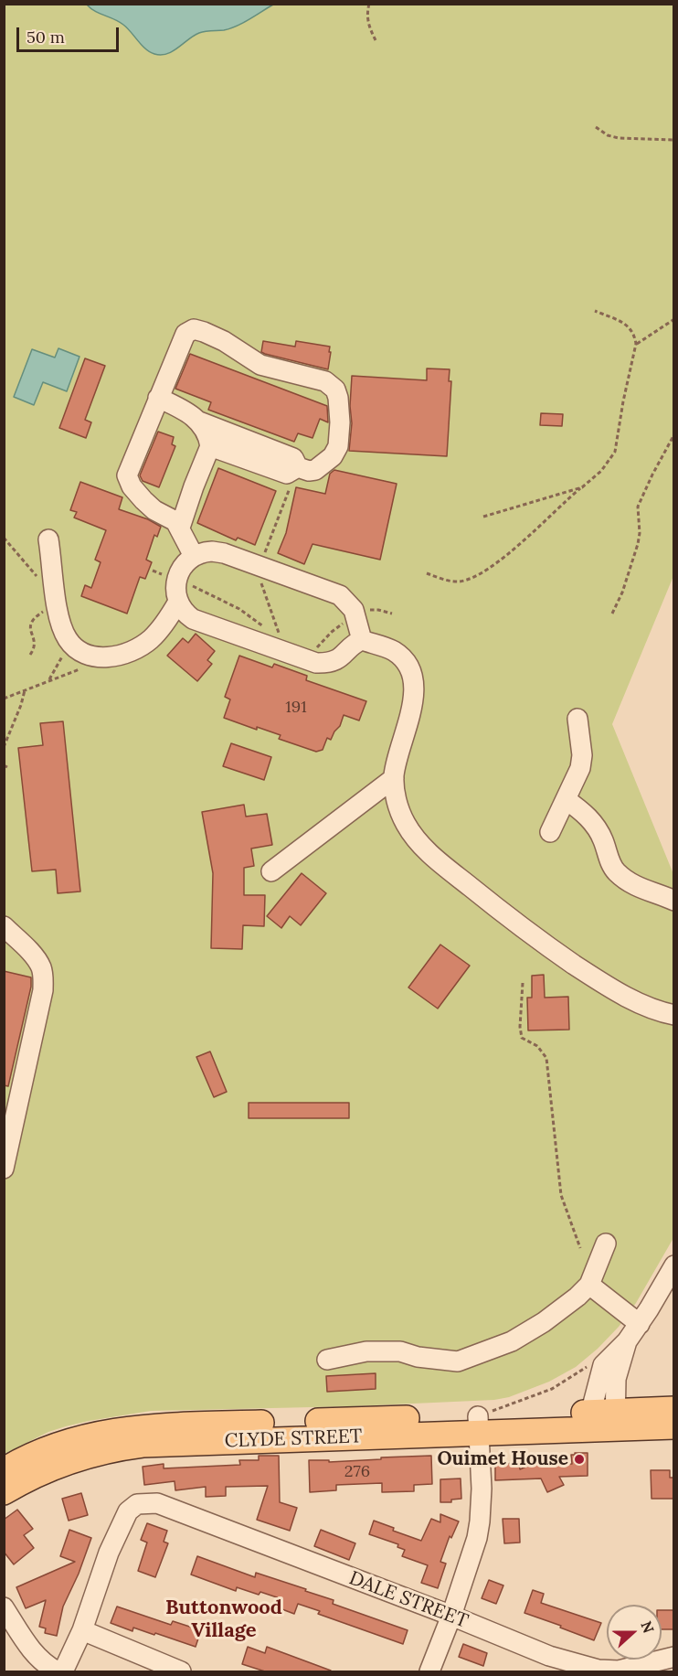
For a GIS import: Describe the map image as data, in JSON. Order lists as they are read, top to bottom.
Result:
{
  "streets": {
    "main road": ["CLYDE STREET"],
    "street": ["DALE STREET"]
  },
  "districts": ["Buttonwood Village"],
  "places": ["Ouimet House"],
  "house_numbers": ["191", "276"],
  "scale_bar": "50 m",
  "north": "right"
}
